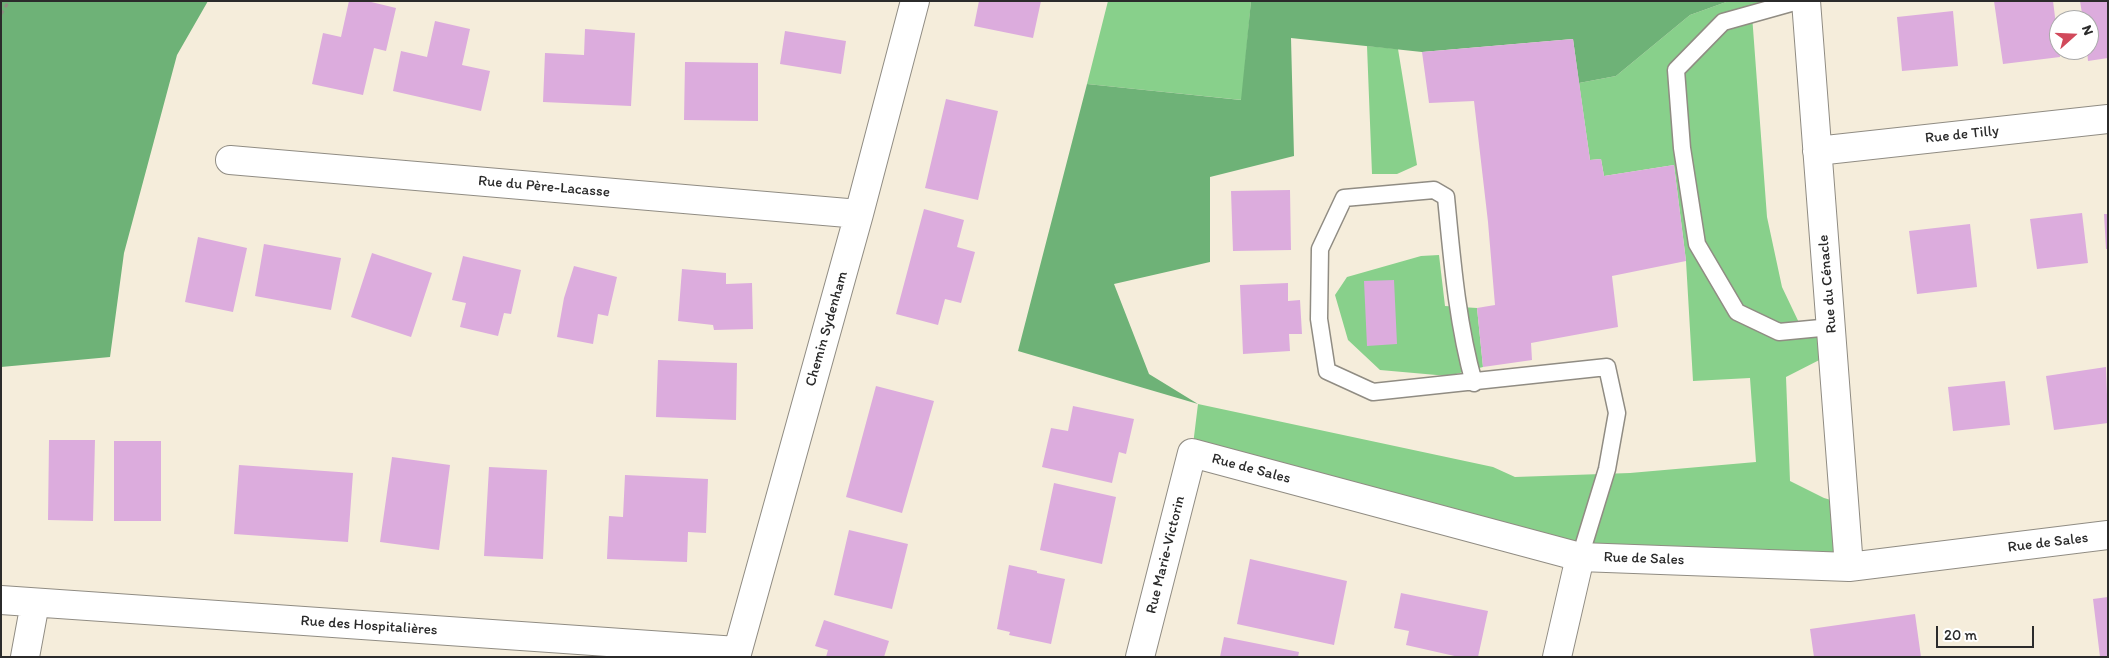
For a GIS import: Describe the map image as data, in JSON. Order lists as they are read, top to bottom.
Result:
{
  "streets": {
    "street": [
      "Rue de Tilly",
      "Rue du Père-Lacasse",
      "Rue du Cénacle",
      "Chemin Sydenham",
      "Rue de Sales",
      "Rue Marie-Victorin",
      "Rue des Hospitalières"
    ]
  },
  "crossings": [
    ["Rue de Tilly", "Rue du Cénacle"],
    ["Rue du Père-Lacasse", "Chemin Sydenham"],
    ["Rue du Cénacle", "Rue de Sales"],
    ["Chemin Sydenham", "Rue des Hospitalières"],
    ["Rue de Sales", "Rue Marie-Victorin"]
  ],
  "scale_bar": "20 m",
  "north": "right"
}
